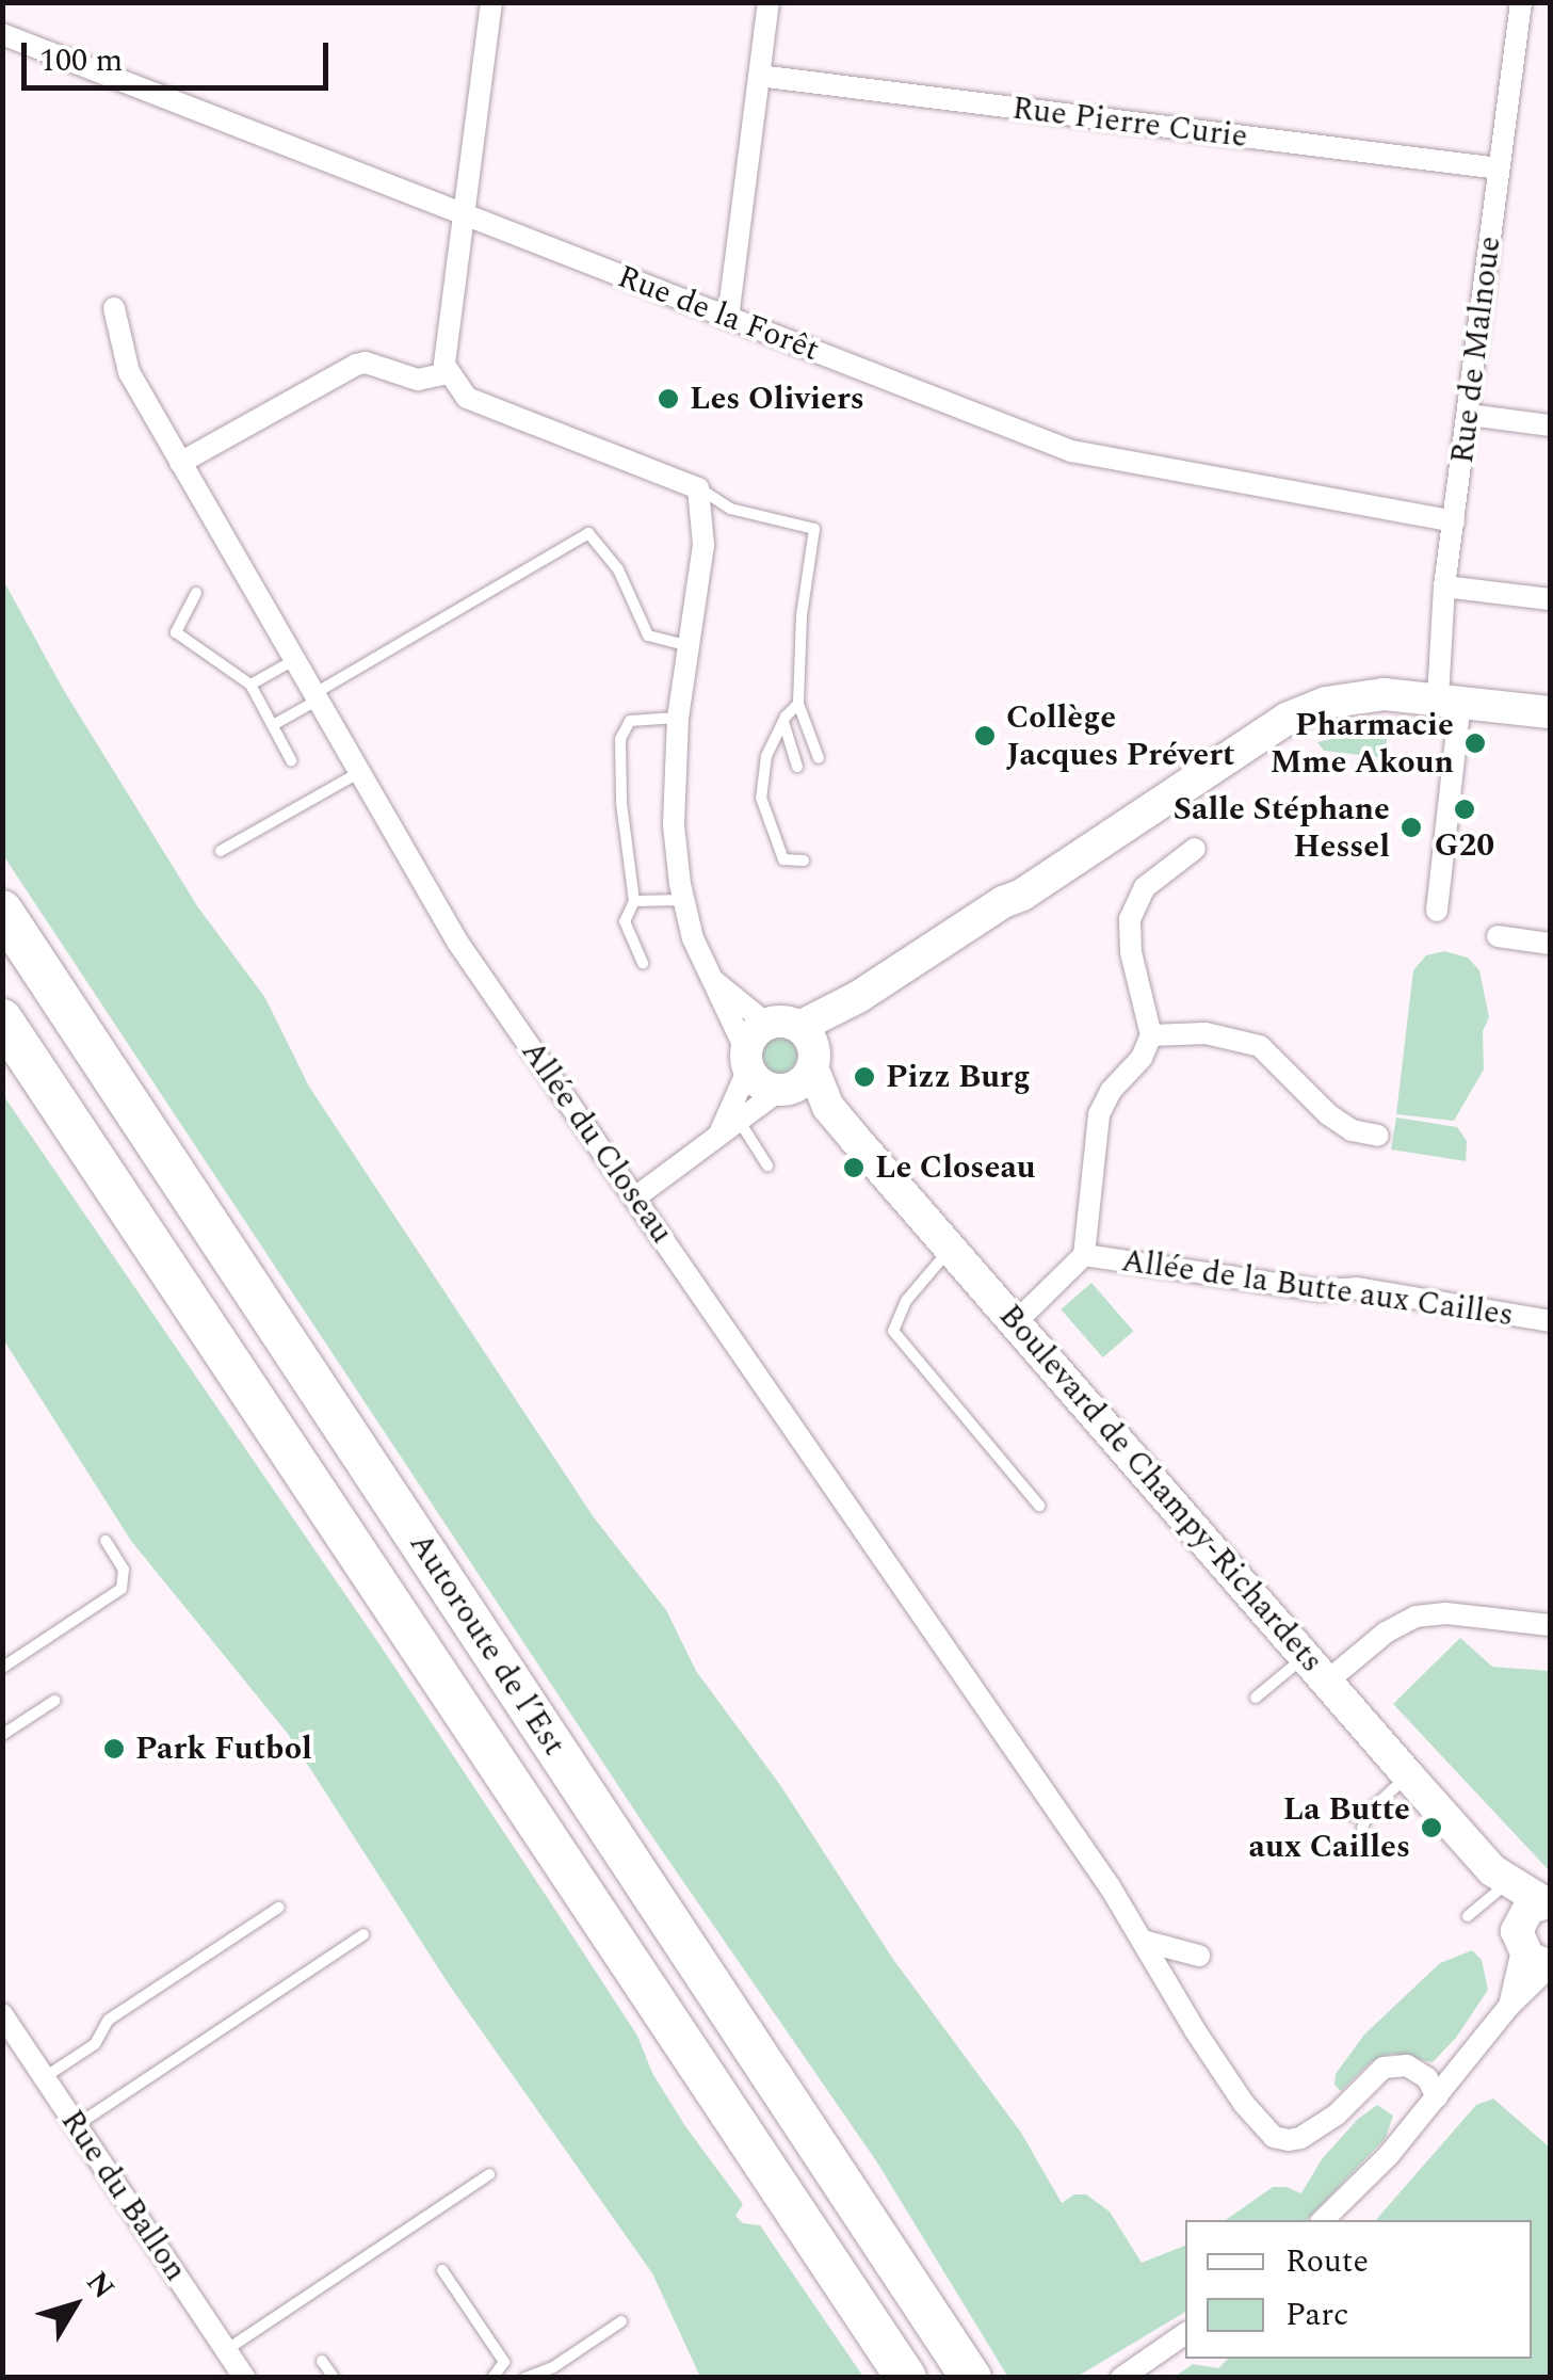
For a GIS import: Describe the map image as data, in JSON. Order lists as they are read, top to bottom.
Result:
{
  "streets": {
    "highway": ["Autoroute de l’Est"],
    "street": [
      "Rue Pierre Curie",
      "Rue de la Forêt",
      "Rue de Malnoue",
      "Allée du Closeau",
      "Allée de la Butte aux Cailles",
      "Boulevard de Champy-Richardets",
      "Rue du Ballon"
    ]
  },
  "crossings": [
    ["Rue Pierre Curie", "Rue de Malnoue"],
    ["Rue de la Forêt", "Rue de Malnoue"]
  ],
  "places": [
    "Les Oliviers",
    "Collège Jacques Prévert",
    "Pharmacie Mme Akoun",
    "G20",
    "Salle Stéphane Hessel",
    "Pizz Burg",
    "Le Closeau",
    "Park Futbol",
    "La Butte aux Cailles"
  ],
  "legend": ["Route", "Parc"],
  "scale_bar": "100 m",
  "north": "top right"
}
